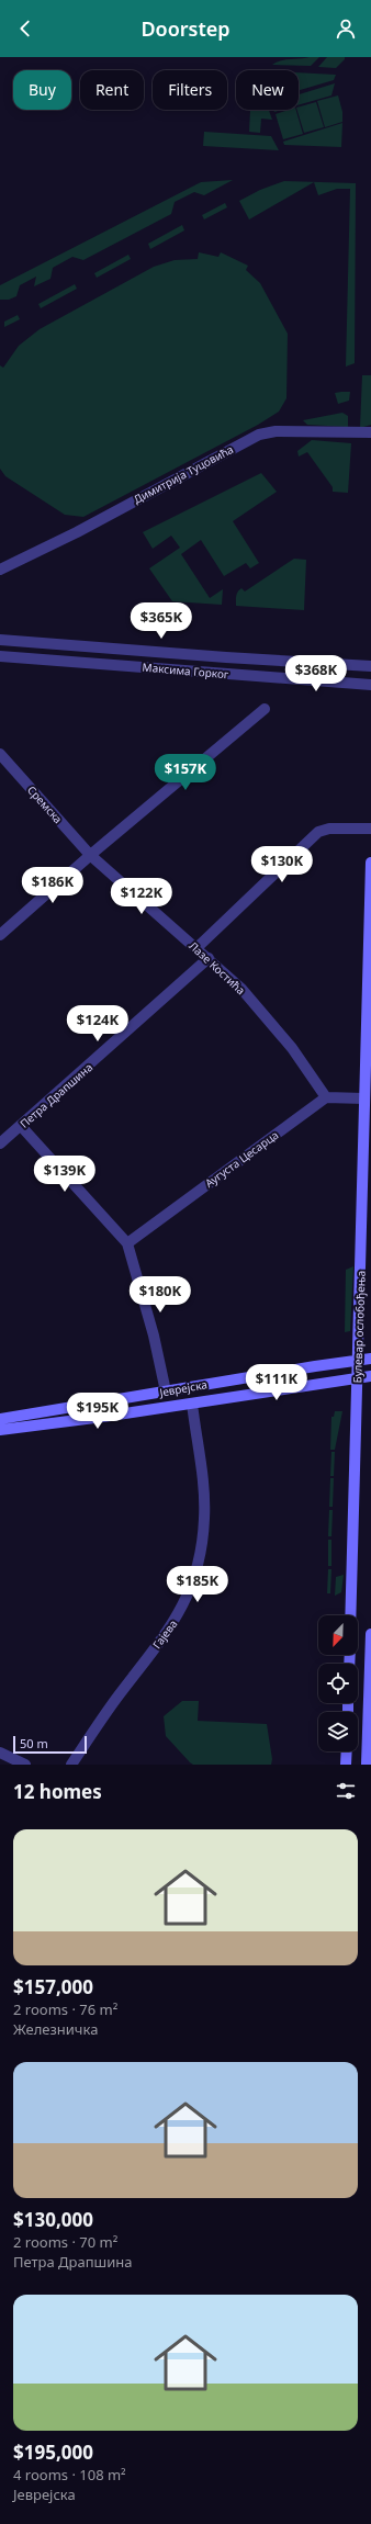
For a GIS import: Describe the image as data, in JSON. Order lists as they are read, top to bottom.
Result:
{
  "streets": {
    "main road": ["Булевар ослобођења", "Јеврејска"],
    "street": [
      "Димитрија Туцовића",
      "Максима Горког",
      "Сремска",
      "Лазе Костића",
      "Петра Драпшина",
      "Аугуста Цесарца",
      "Гајева"
    ]
  },
  "crossings": [
    ["Сремска", "Лазе Костића"],
    ["Лазе Костића", "Петра Драпшина"],
    ["Лазе Костића", "Аугуста Цесарца"],
    ["Булевар ослобођења", "Јеврејска"],
    ["Јеврејска", "Гајева"]
  ],
  "scale_bar": "50 m",
  "north": "bottom left",
  "page": {
    "header": "Doorstep",
    "chip": [
      "Buy",
      "Rent",
      "Filters",
      "New"
    ],
    "price": [
      "$365K",
      "$368K",
      "$157K",
      "$130K",
      "$186K",
      "$122K",
      "$124K",
      "$139K",
      "$180K",
      "$111K",
      "$195K",
      "$185K"
    ],
    "scale": "50 m",
    "heading": "12 homes",
    "list": [
      {
        "name": "$157,000",
        "note": "2 rooms · 76 m² · Железничка"
      },
      {
        "name": "$130,000",
        "note": "2 rooms · 70 m² · Петра Драпшина"
      },
      {
        "name": "$195,000",
        "note": "4 rooms · 108 m² · Јеврејска"
      }
    ]
  }
}
